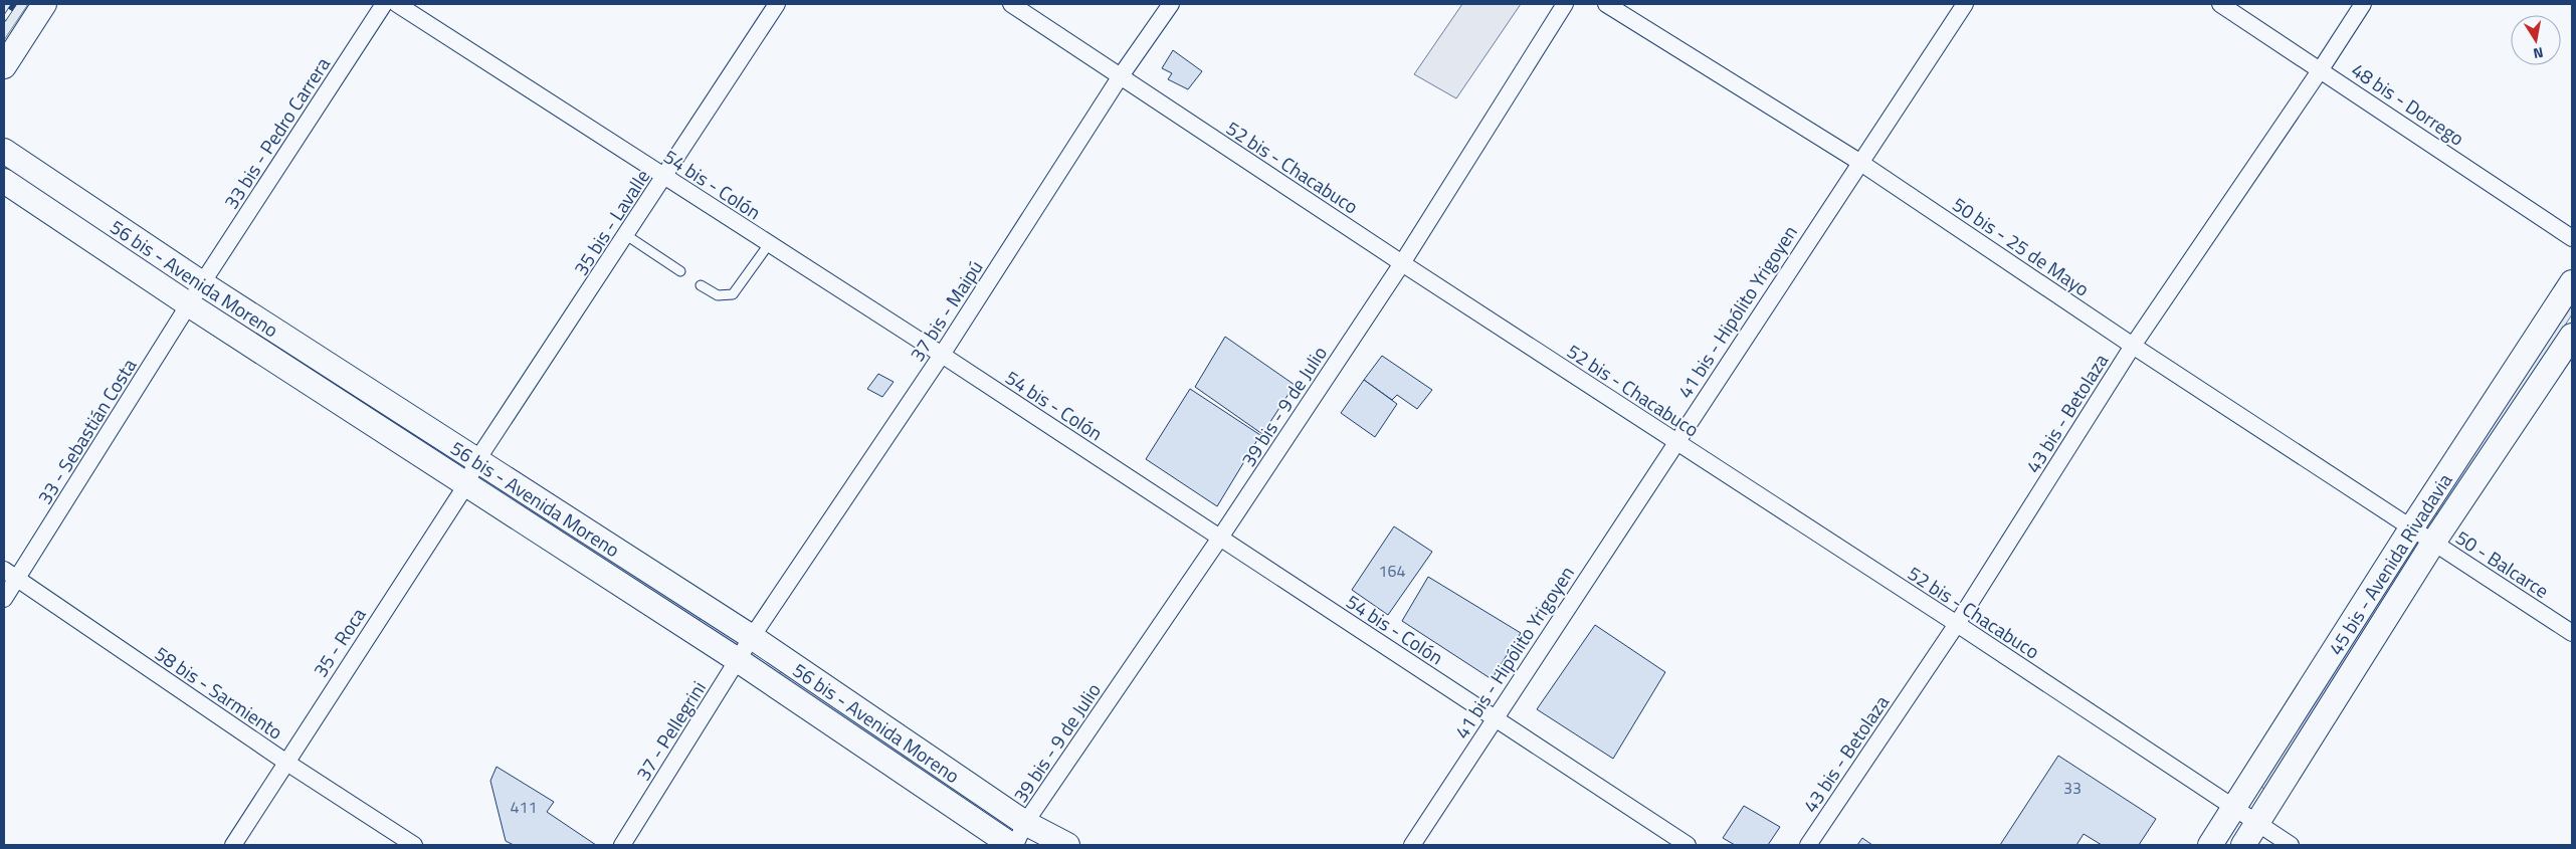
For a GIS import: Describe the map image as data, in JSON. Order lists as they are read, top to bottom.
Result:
{
  "streets": {
    "main road": ["56 bis - Avenida Moreno", "45 bis - Avenida Rivadavia"],
    "street": [
      "48 bis - Dorrego",
      "33 bis - Pedro Carrera",
      "52 bis - Chacabuco",
      "54 bis - Colón",
      "35 bis - Lavalle",
      "50 bis - 25 de Mayo",
      "37 bis - Maipú",
      "41 bis - Hipólito Yrigoyen",
      "39 bis - 9 de Julio",
      "43 bis - Betolaza",
      "33 - Sebastián Costa",
      "50 - Balcarce",
      "35 - Roca",
      "58 bis - Sarmiento",
      "37 - Pellegrini"
    ]
  },
  "crossings": [
    ["48 bis - Dorrego", "43 bis - Betolaza"],
    ["33 bis - Pedro Carrera", "56 bis - Avenida Moreno"],
    ["33 bis - Pedro Carrera", "33 - Sebastián Costa"],
    ["52 bis - Chacabuco", "37 bis - Maipú"],
    ["52 bis - Chacabuco", "41 bis - Hipólito Yrigoyen"],
    ["52 bis - Chacabuco", "39 bis - 9 de Julio"],
    ["52 bis - Chacabuco", "43 bis - Betolaza"],
    ["52 bis - Chacabuco", "45 bis - Avenida Rivadavia"],
    ["54 bis - Colón", "35 bis - Lavalle"],
    ["54 bis - Colón", "37 bis - Maipú"],
    ["54 bis - Colón", "41 bis - Hipólito Yrigoyen"],
    ["54 bis - Colón", "39 bis - 9 de Julio"],
    ["35 bis - Lavalle", "56 bis - Avenida Moreno"],
    ["35 bis - Lavalle", "35 - Roca"],
    ["50 bis - 25 de Mayo", "41 bis - Hipólito Yrigoyen"],
    ["50 bis - 25 de Mayo", "43 bis - Betolaza"],
    ["50 bis - 25 de Mayo", "45 bis - Avenida Rivadavia"],
    ["50 bis - 25 de Mayo", "50 - Balcarce"],
    ["56 bis - Avenida Moreno", "37 bis - Maipú"],
    ["56 bis - Avenida Moreno", "39 bis - 9 de Julio"],
    ["56 bis - Avenida Moreno", "33 - Sebastián Costa"],
    ["56 bis - Avenida Moreno", "35 - Roca"],
    ["56 bis - Avenida Moreno", "37 - Pellegrini"],
    ["37 bis - Maipú", "37 - Pellegrini"],
    ["33 - Sebastián Costa", "58 bis - Sarmiento"],
    ["45 bis - Avenida Rivadavia", "50 - Balcarce"],
    ["35 - Roca", "58 bis - Sarmiento"]
  ],
  "house_numbers": ["164", "33", "411"],
  "north": "bottom"
}
